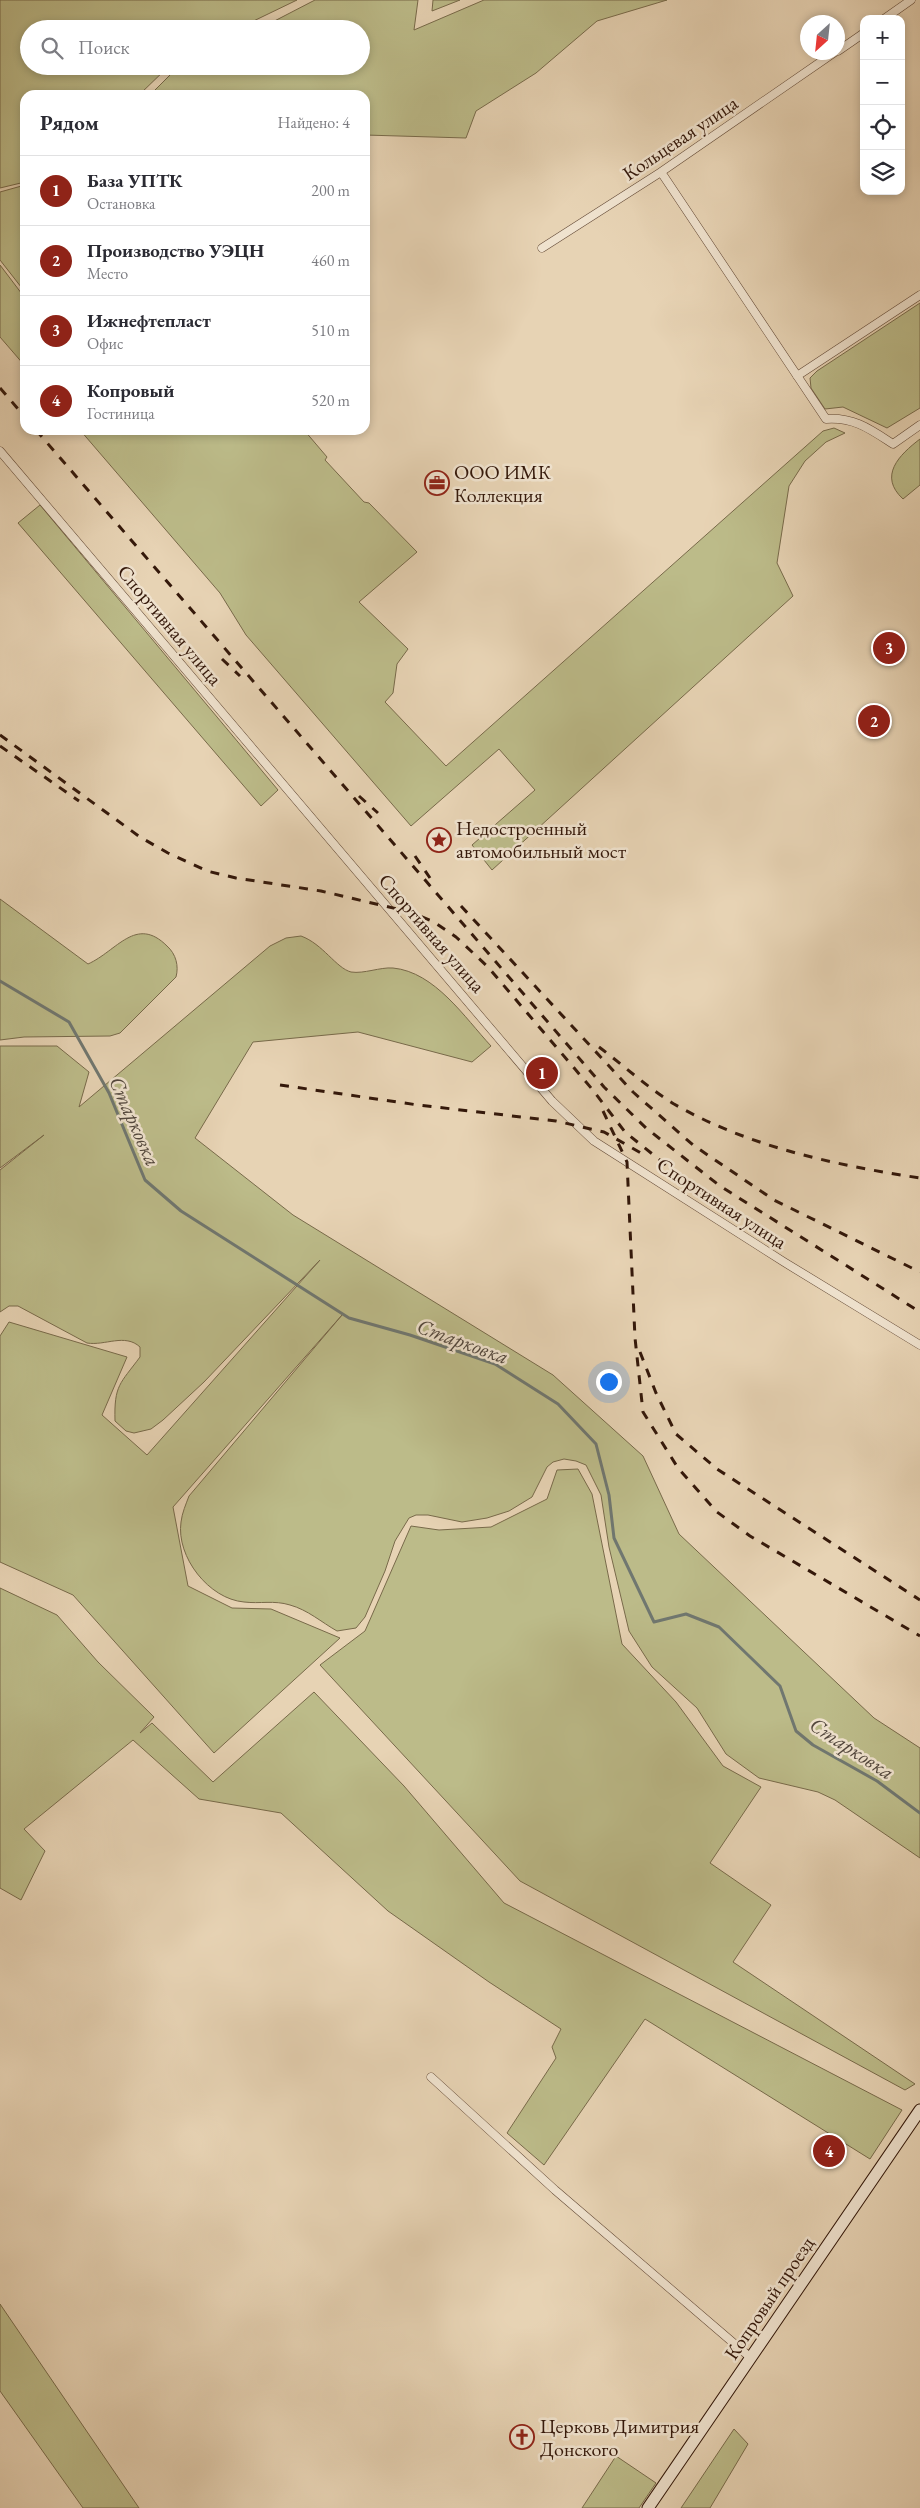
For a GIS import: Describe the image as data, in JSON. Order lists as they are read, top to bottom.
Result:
{
  "streets": {
    "main road": ["Копровый проезд"],
    "street": ["Кольцевая улица", "Спортивная улица"]
  },
  "water": ["Старковка"],
  "places": {
    "office": ["ООО ИМК Коллекция"],
    "place": ["Недостроенный автомобильный мост"],
    "church": ["Церковь Димитрия Донского"]
  },
  "north": "bottom left",
  "page": {
    "map_buttons": ["+", "−"],
    "search": "Поиск",
    "heading": ["Рядом", "Найдено: 4"],
    "list": [
      {
        "mark": "1",
        "name": "База УПТК",
        "note": "Остановка",
        "value": "200 m"
      },
      {
        "mark": "2",
        "name": "Производство УЭЦН",
        "note": "Место",
        "value": "460 m"
      },
      {
        "mark": "3",
        "name": "Ижнефтепласт",
        "note": "Офис",
        "value": "510 m"
      },
      {
        "mark": "4",
        "name": "Копровый",
        "note": "Гостиница",
        "value": "520 m"
      }
    ],
    "pins": [
      "3",
      "2",
      "1",
      "4"
    ]
  }
}
